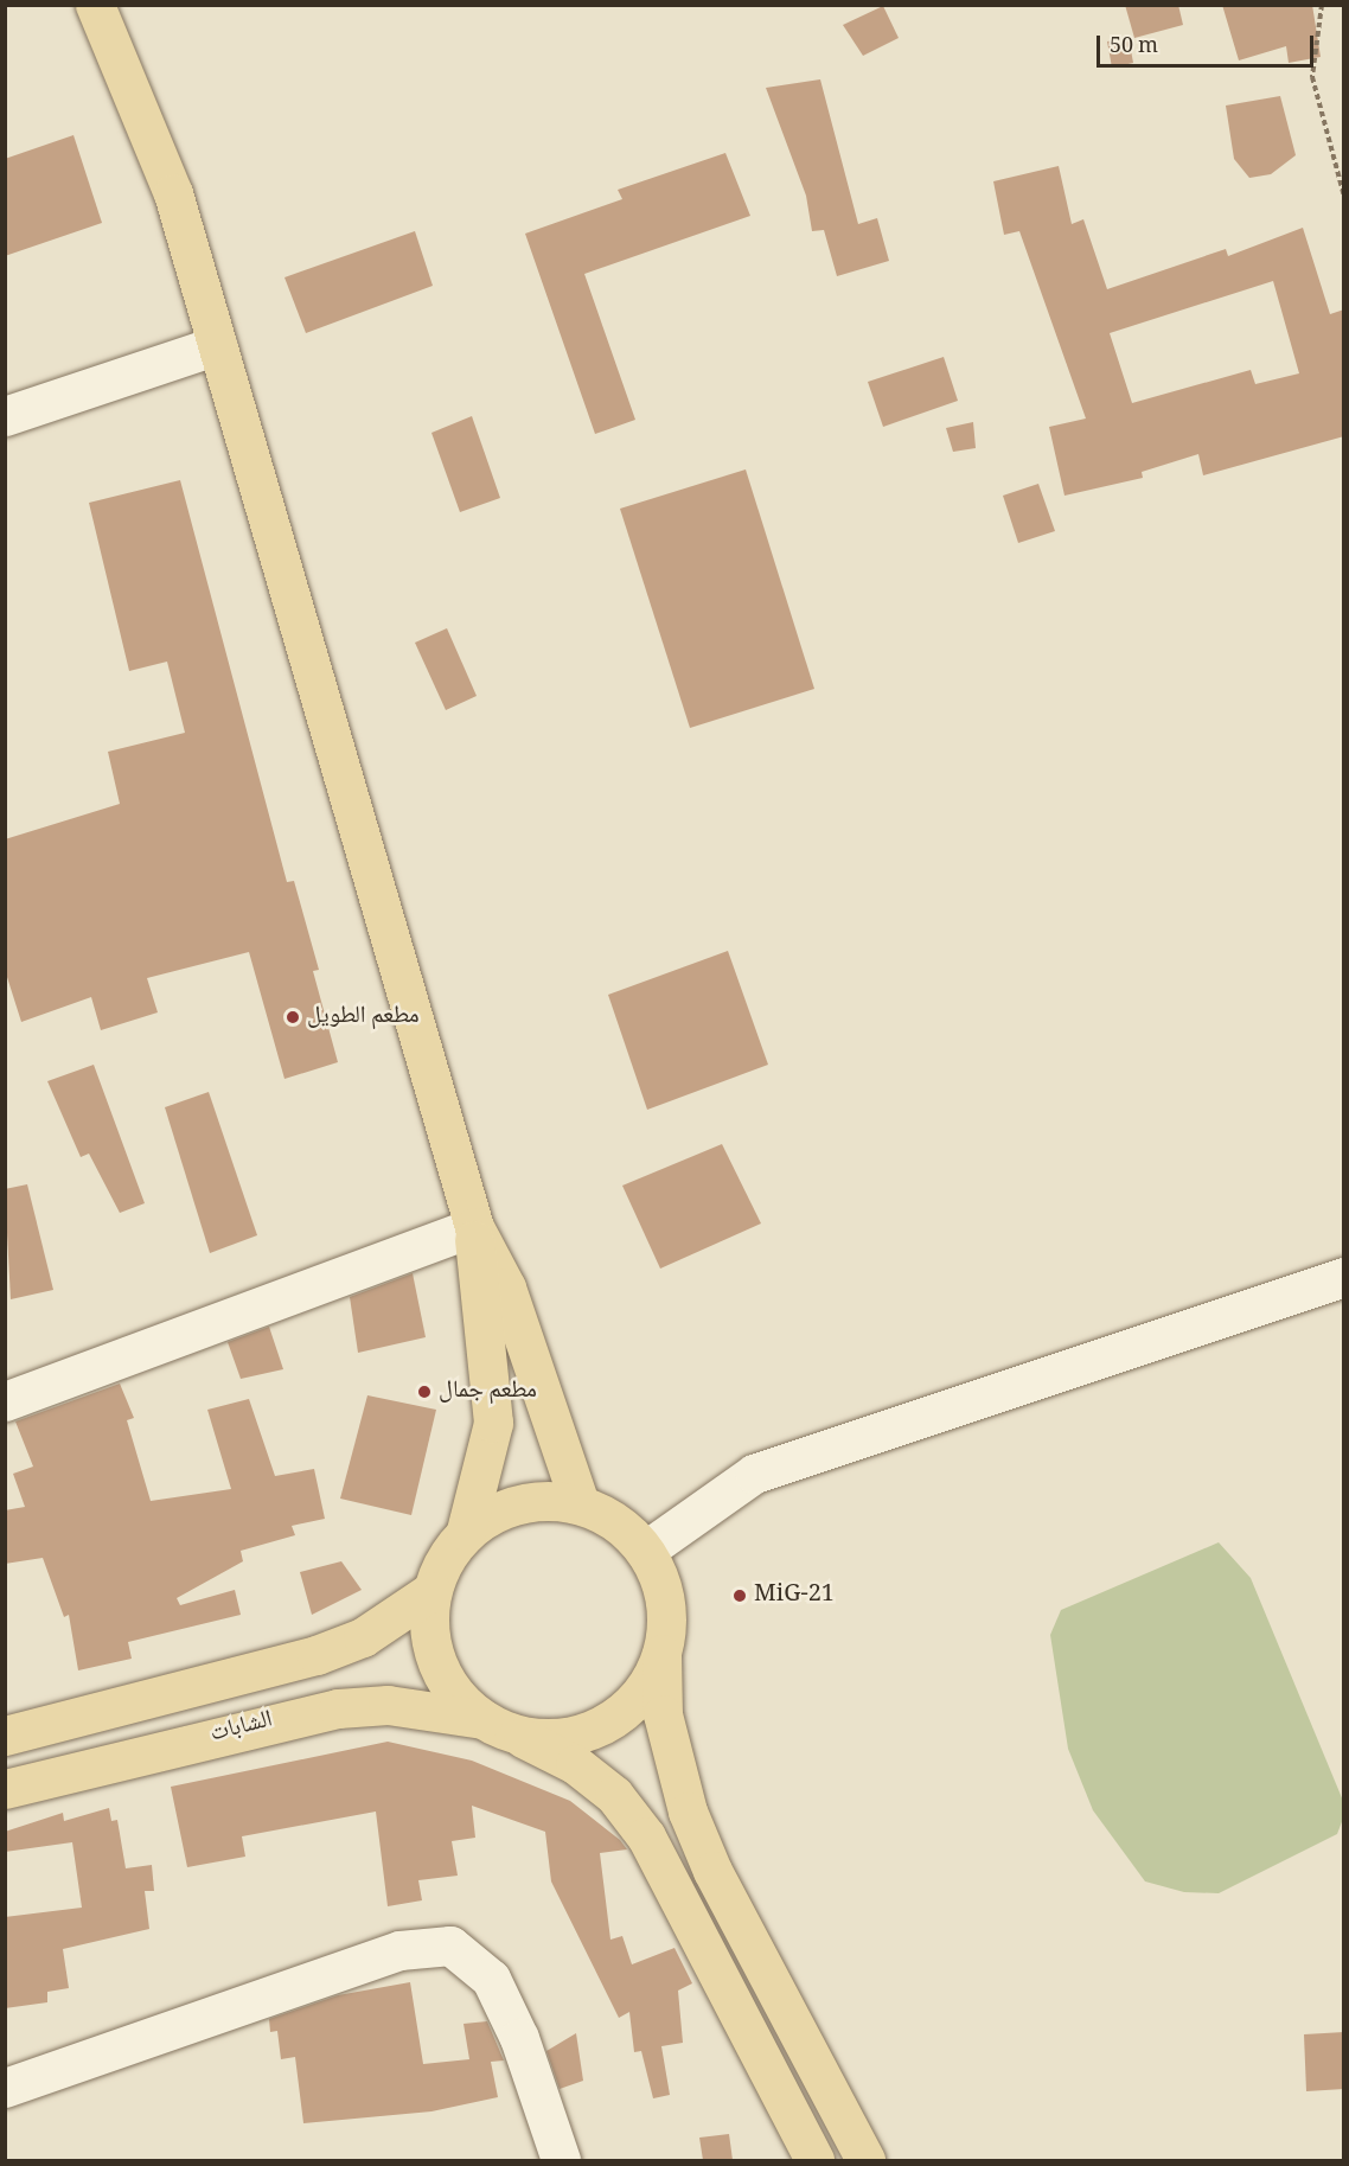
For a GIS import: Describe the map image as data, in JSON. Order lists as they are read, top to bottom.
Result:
{
  "streets": {
    "main road": ["الشابات"]
  },
  "places": ["مطعم الطويل", "مطعم جمال", "MiG-21"],
  "scale_bar": "50 m"
}
